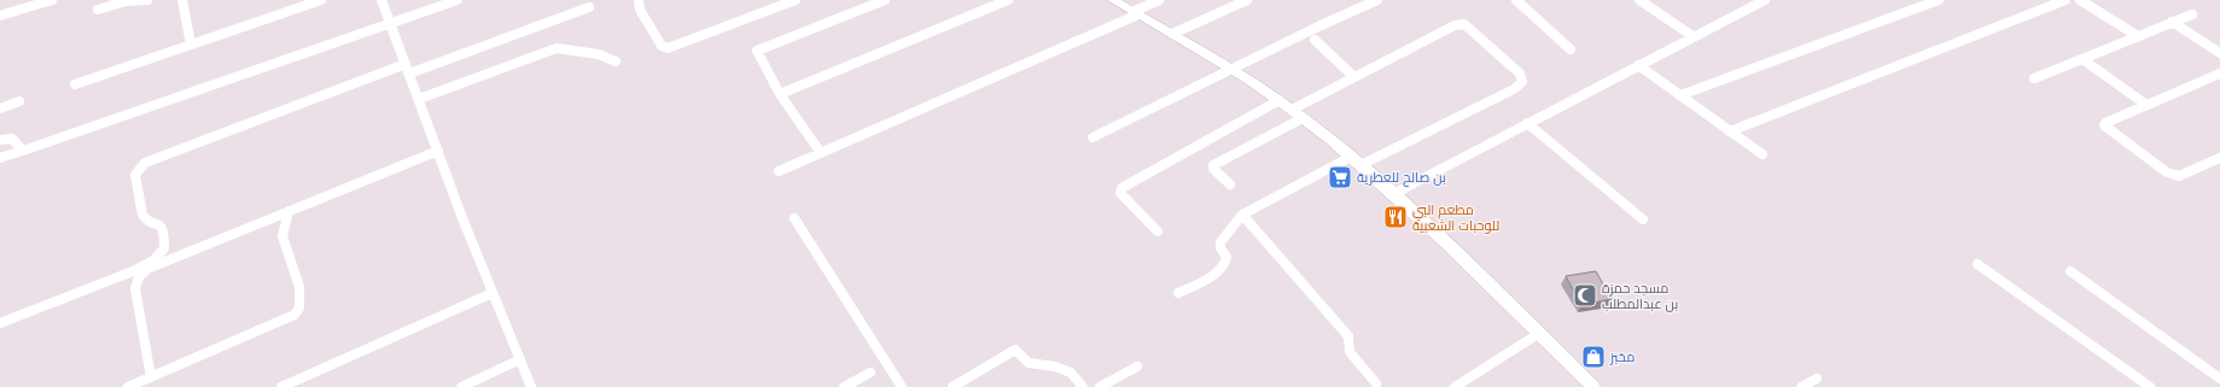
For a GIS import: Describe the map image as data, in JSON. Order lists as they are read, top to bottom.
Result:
{
  "places": {
    "supermarket": ["بن صالح للعطرية"],
    "restaurant": ["مطعم البي للوحبات الشعبية"],
    "mosque": ["مسجد حمزة بن عبدالمطلب"],
    "shop": ["مخبز"]
  }
}
